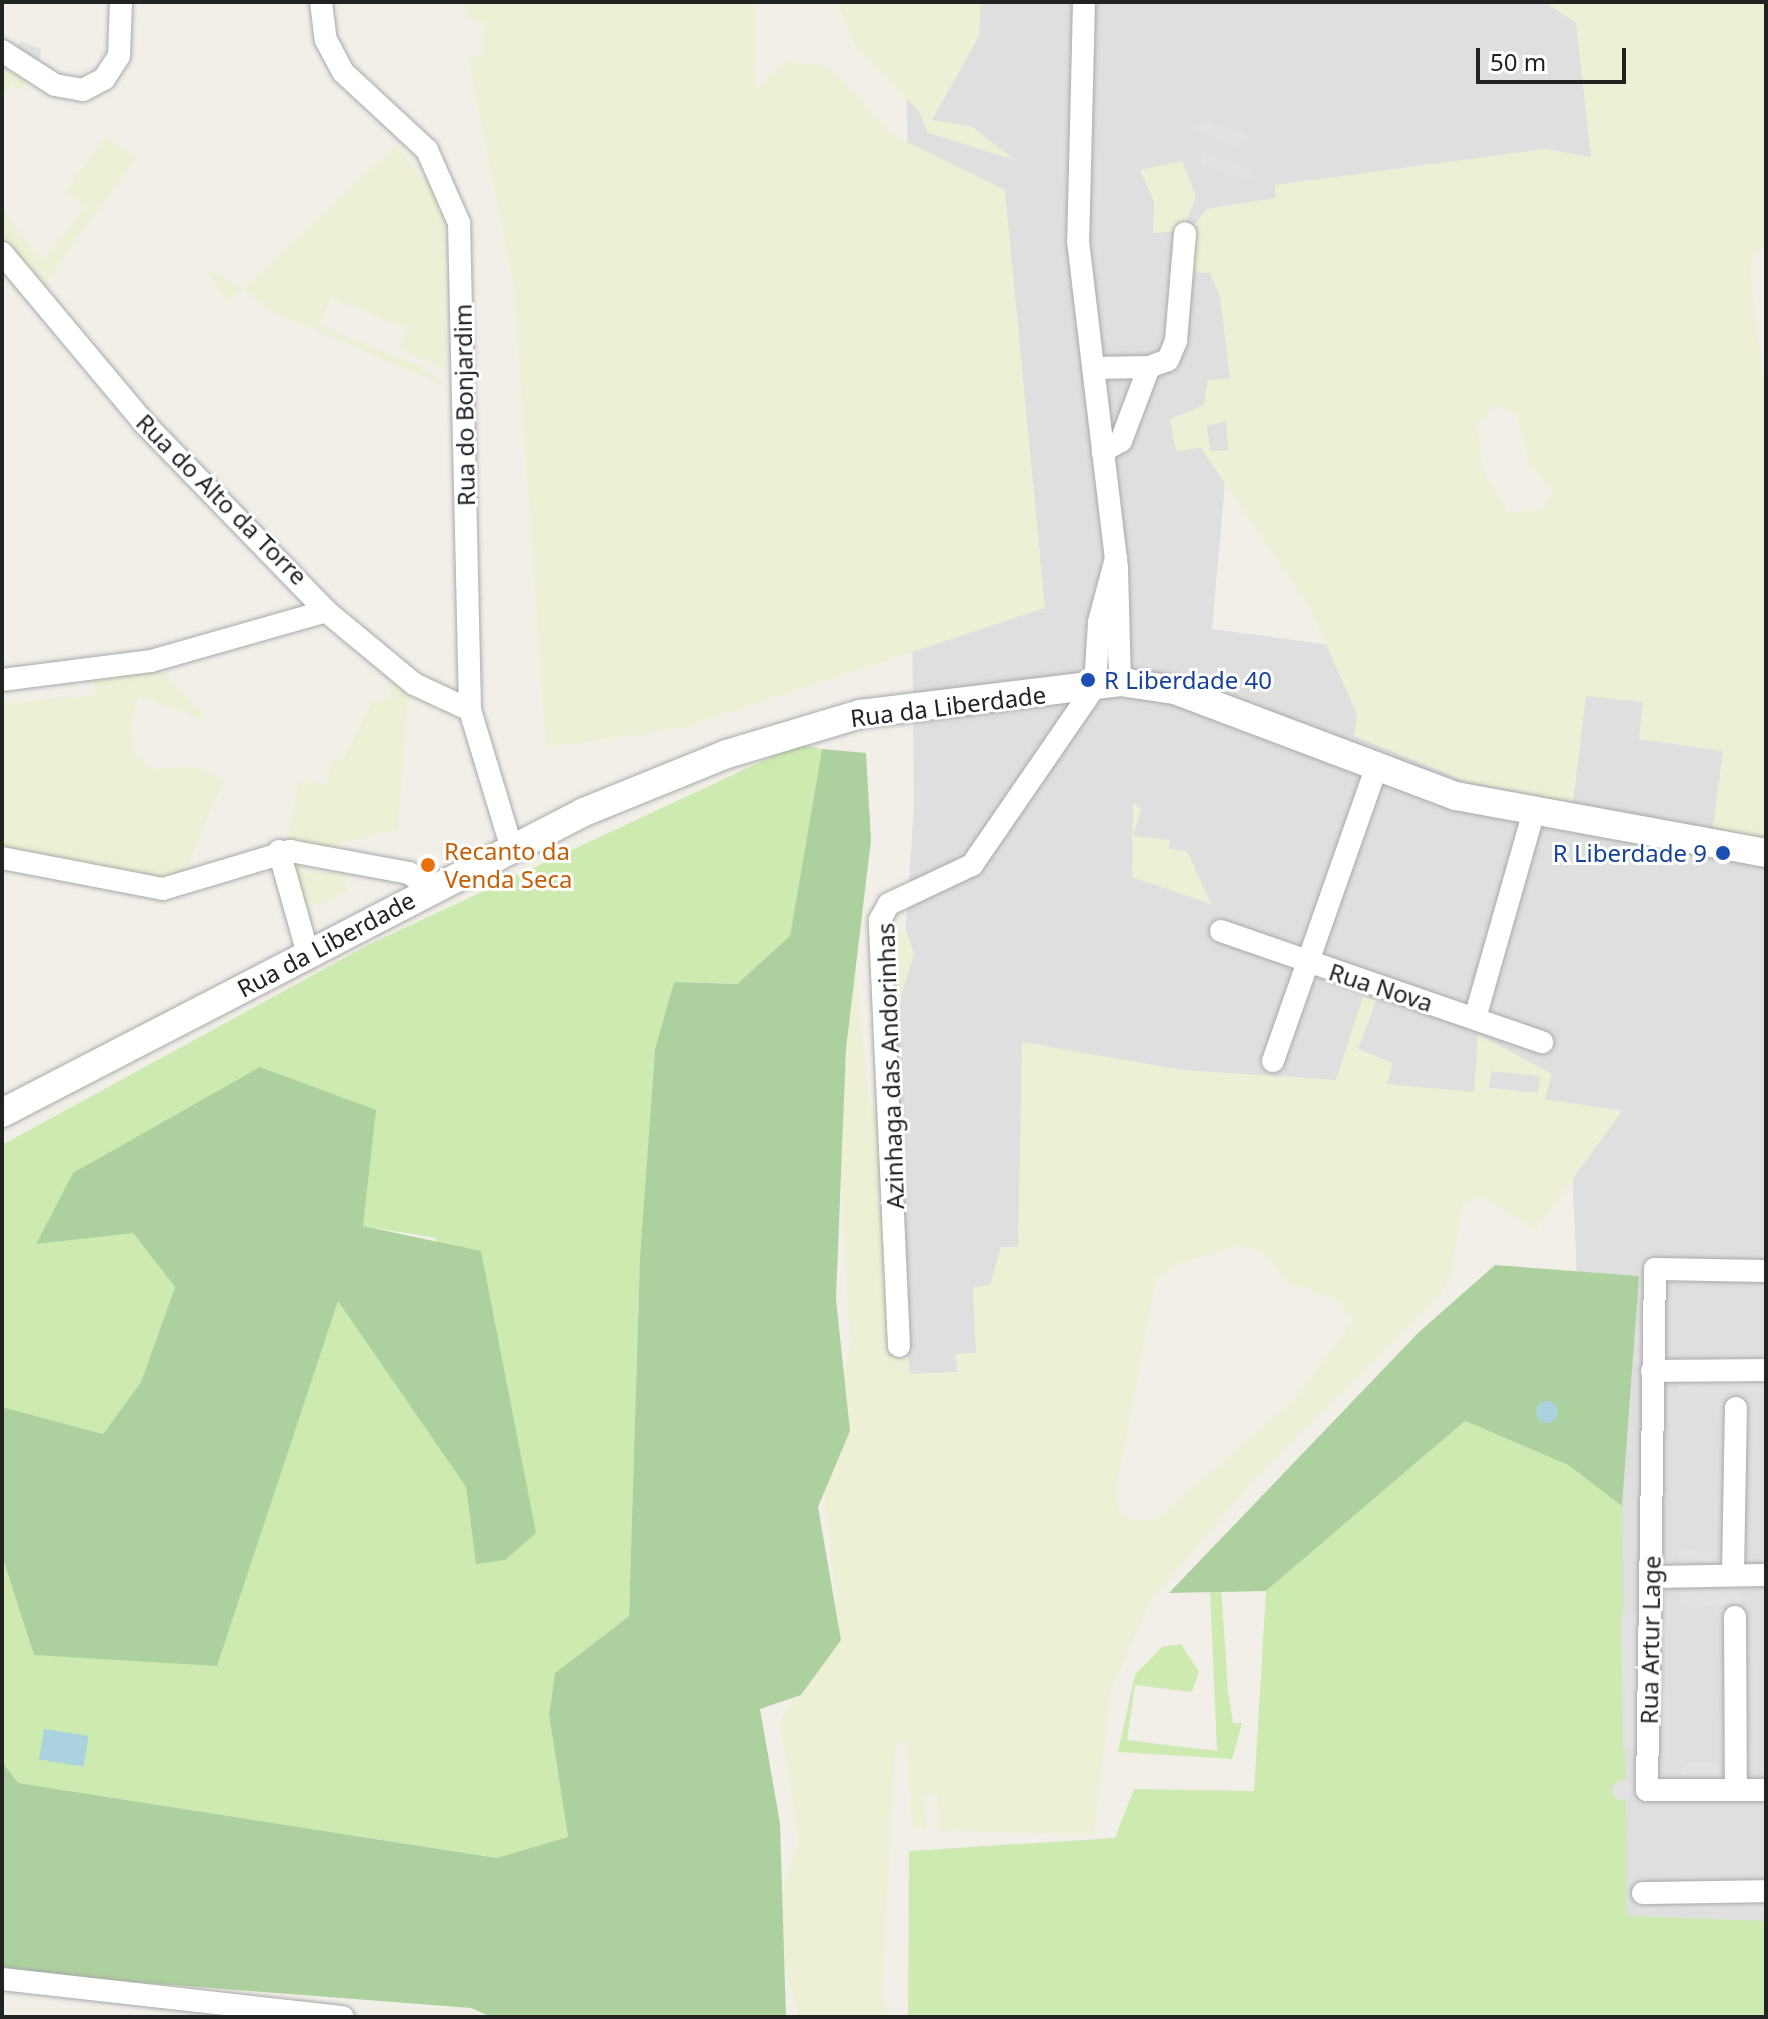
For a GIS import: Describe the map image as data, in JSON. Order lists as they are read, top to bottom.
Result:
{
  "streets": {
    "street": [
      "Rua do Bonjardim",
      "Rua do Alto da Torre",
      "Rua da Liberdade",
      "Rua Nova",
      "Azinhaga das Andorinhas",
      "Rua Artur Lage"
    ]
  },
  "crossings": [
    ["Rua do Bonjardim", "Rua do Alto da Torre"],
    ["Rua do Bonjardim", "Rua da Liberdade"],
    ["Rua da Liberdade", "Azinhaga das Andorinhas"]
  ],
  "places": ["R Liberdade 40", "R Liberdade 9", "Recanto da Venda Seca"],
  "scale_bar": "50 m"
}
